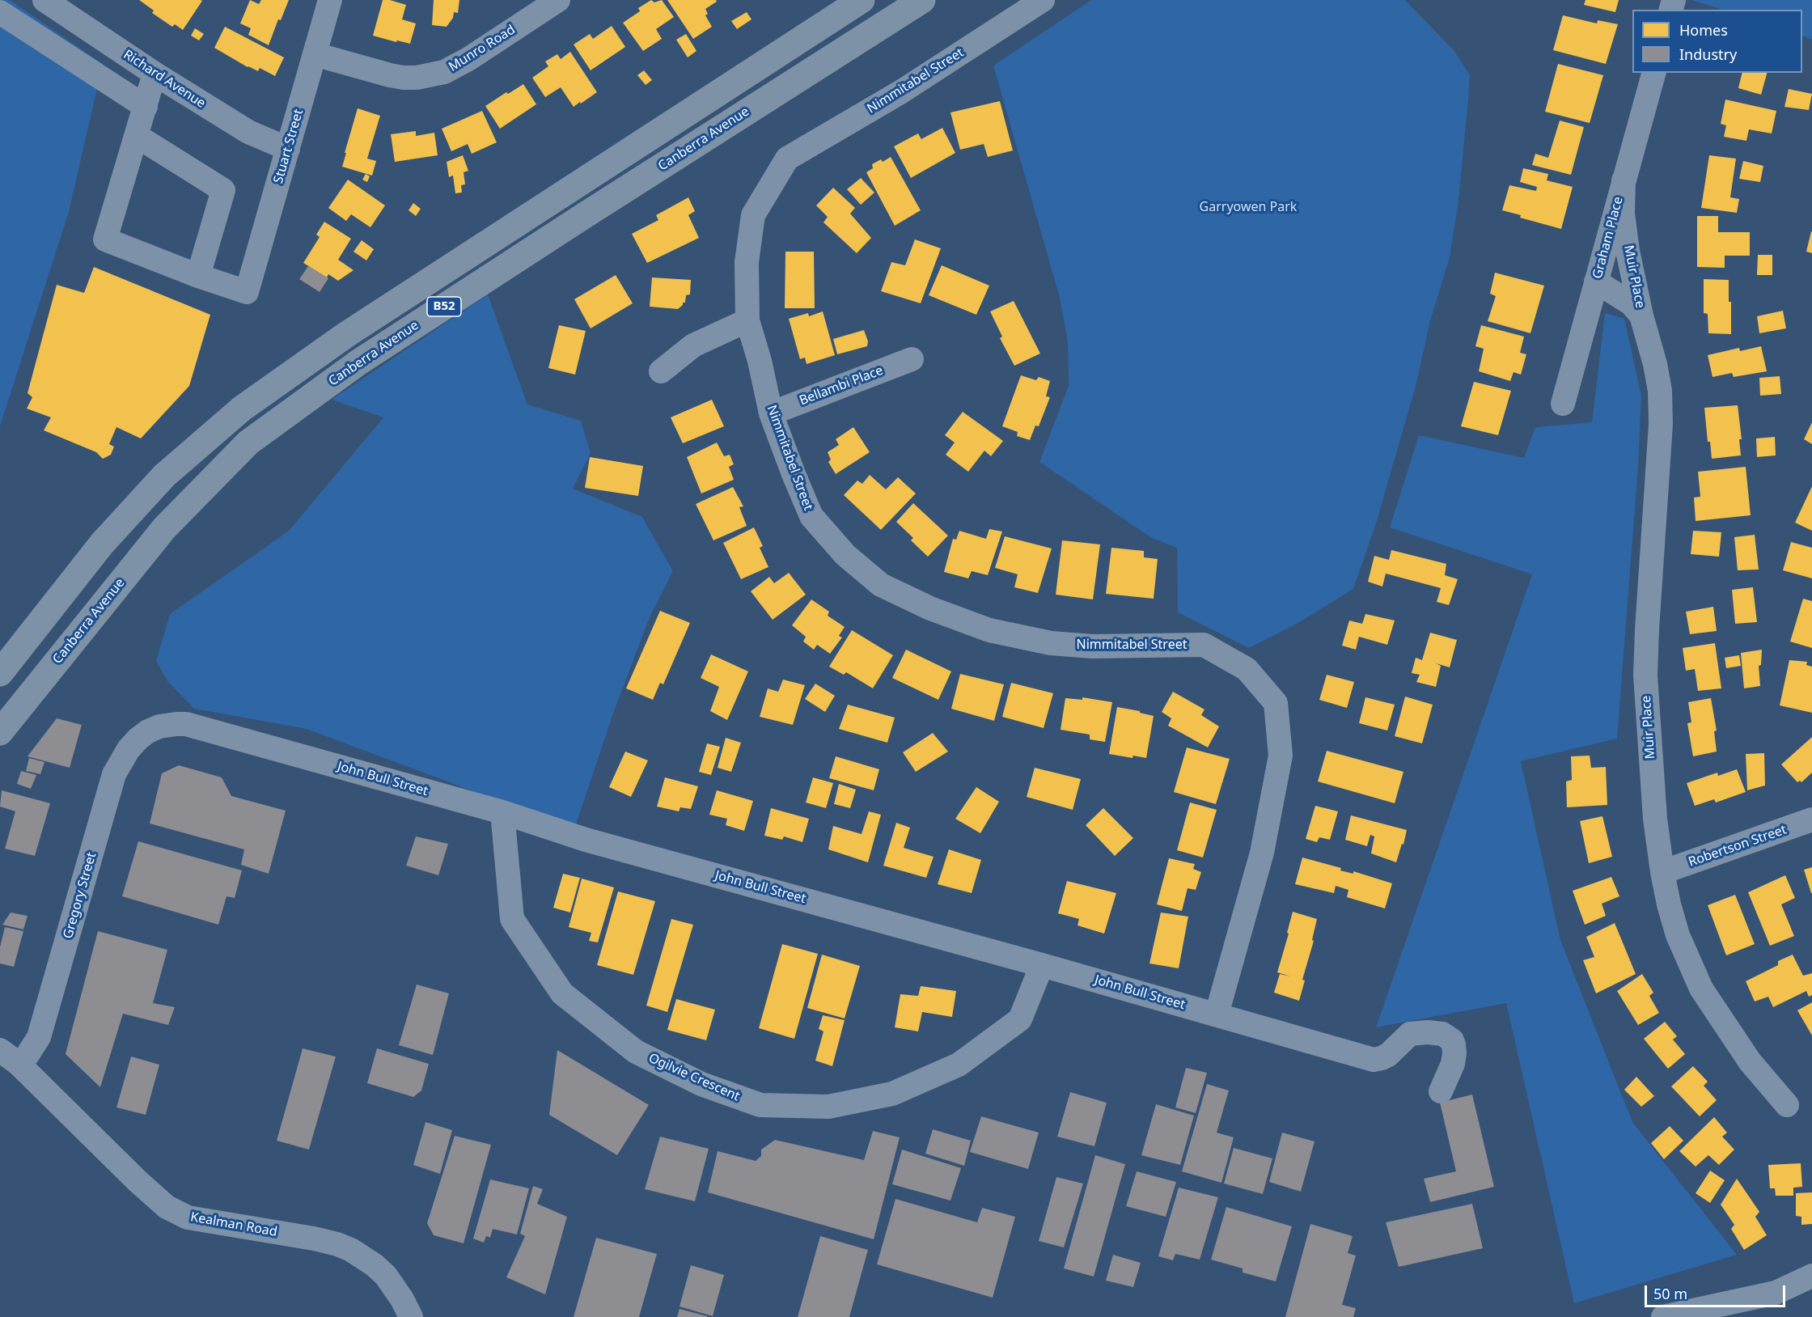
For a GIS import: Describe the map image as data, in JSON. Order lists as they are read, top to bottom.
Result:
{
  "streets": {
    "highway": ["Canberra Avenue", "B52"],
    "street": [
      "Munro Road",
      "Richard Avenue",
      "Nimmitabel Street",
      "Stuart Street",
      "Graham Place",
      "Muir Place",
      "Bellambi Place",
      "John Bull Street",
      "Robertson Street",
      "Gregory Street",
      "Ogilvie Crescent",
      "Kealman Road"
    ]
  },
  "crossings": [
    ["Munro Road", "Stuart Street"],
    ["Richard Avenue", "Stuart Street"],
    ["Nimmitabel Street", "Bellambi Place"],
    ["Nimmitabel Street", "John Bull Street"],
    ["Graham Place", "Muir Place"],
    ["Muir Place", "Robertson Street"],
    ["John Bull Street", "Gregory Street"],
    ["John Bull Street", "Ogilvie Crescent"],
    ["Gregory Street", "Kealman Road"]
  ],
  "parks": ["Garryowen Park"],
  "legend": ["Homes", "Industry"],
  "scale_bar": "50 m"
}
